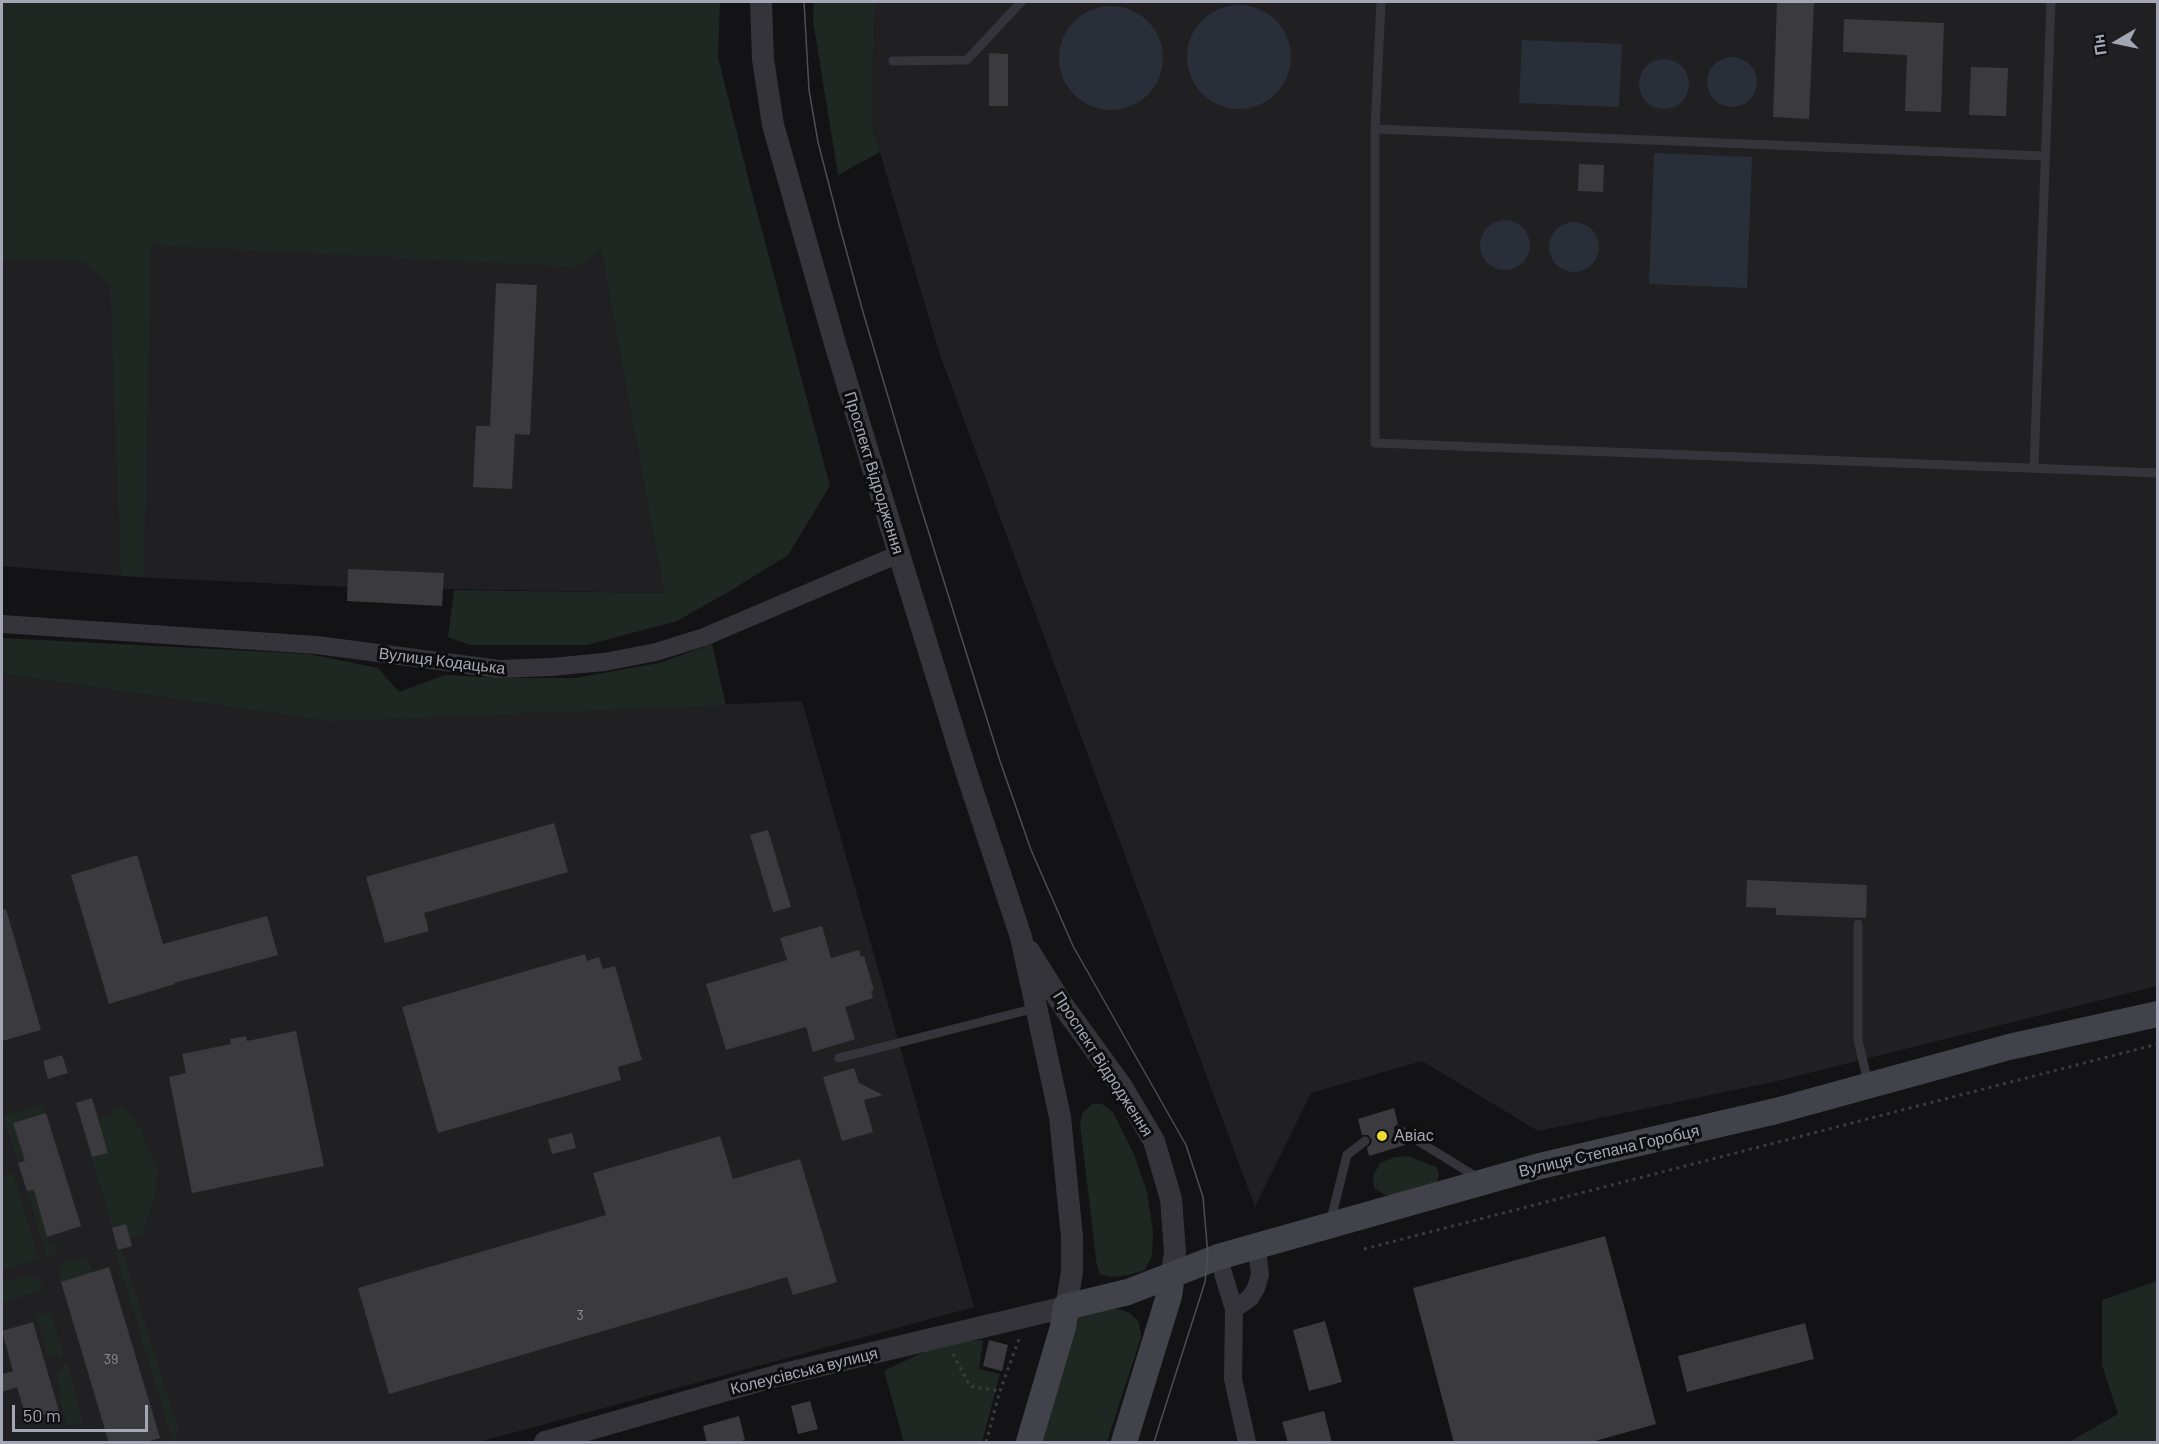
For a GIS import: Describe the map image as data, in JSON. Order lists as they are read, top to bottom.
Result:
{
  "streets": {
    "main road": ["Проспект Відродження", "Вулиця Степана Горобця"],
    "street": ["Вулиця Кодацька", "Колеусівська вулиця"]
  },
  "crossings": [
    ["Проспект Відродження", "Вулиця Кодацька"],
    ["Проспект Відродження", "Вулиця Степана Горобця"],
    ["Проспект Відродження", "Колеусівська вулиця"],
    ["Вулиця Степана Горобця", "Колеусівська вулиця"]
  ],
  "places": ["Авіас"],
  "house_numbers": ["3", "39"],
  "scale_bar": "50 m",
  "north": "left"
}
